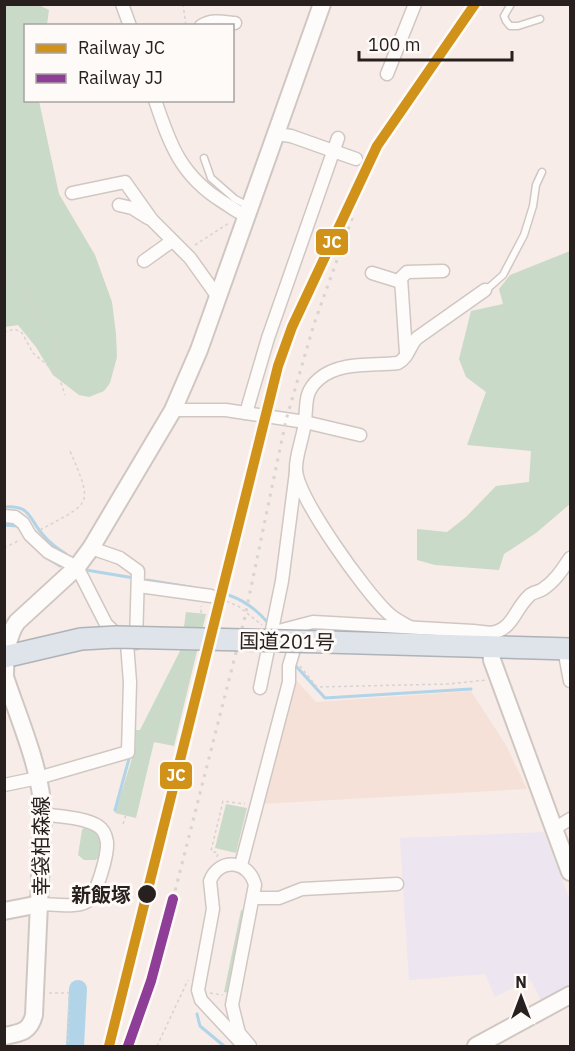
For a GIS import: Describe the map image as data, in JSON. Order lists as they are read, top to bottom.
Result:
{
  "streets": {
    "highway": ["国道201号"],
    "street": ["幸袋柏森線"]
  },
  "crossings": [
    ["国道201号", "幸袋柏森線"]
  ],
  "places": ["新飯塚"],
  "lines": ["rail line JC", "rail line JJ"],
  "legend": ["Railway JC", "Railway JJ"],
  "scale_bar": "100 m",
  "north": "top"
}
